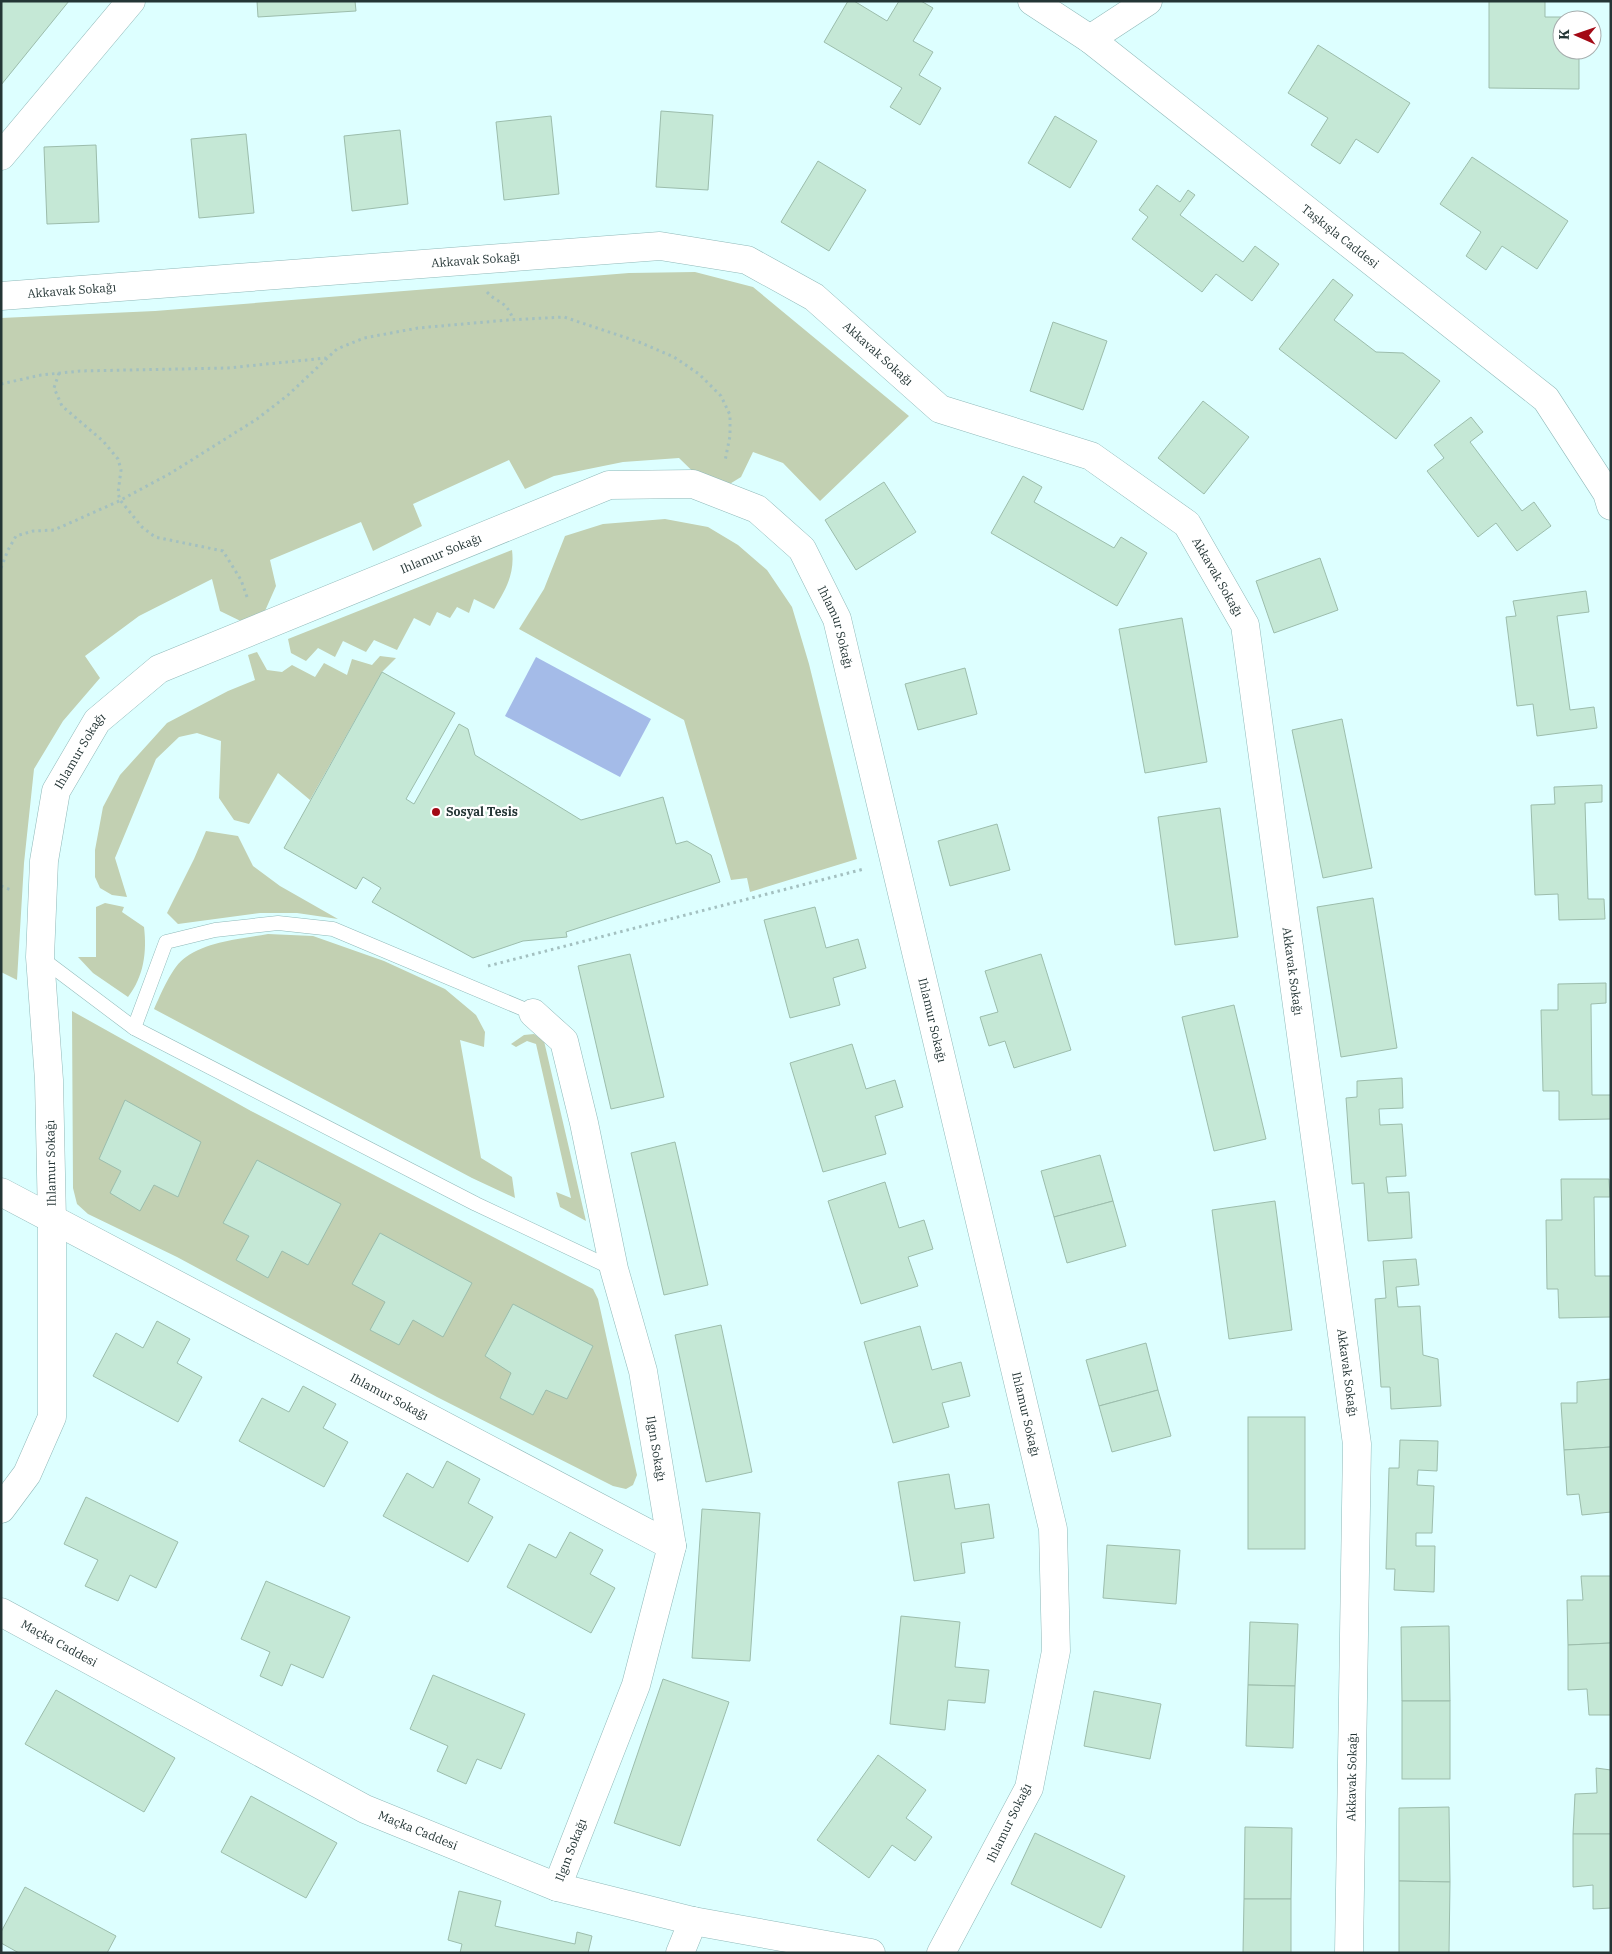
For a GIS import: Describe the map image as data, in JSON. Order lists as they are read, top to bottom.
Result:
{
  "streets": {
    "street": [
      "Taşkışla Caddesi",
      "Akkavak Sokağı",
      "Ihlamur Sokağı",
      "Ilgın Sokağı",
      "Maçka Caddesi"
    ]
  },
  "crossings": [
    ["Ihlamur Sokağı", "Ilgın Sokağı"],
    ["Ilgın Sokağı", "Maçka Caddesi"]
  ],
  "places": ["Sosyal Tesis"],
  "north": "left"
}
